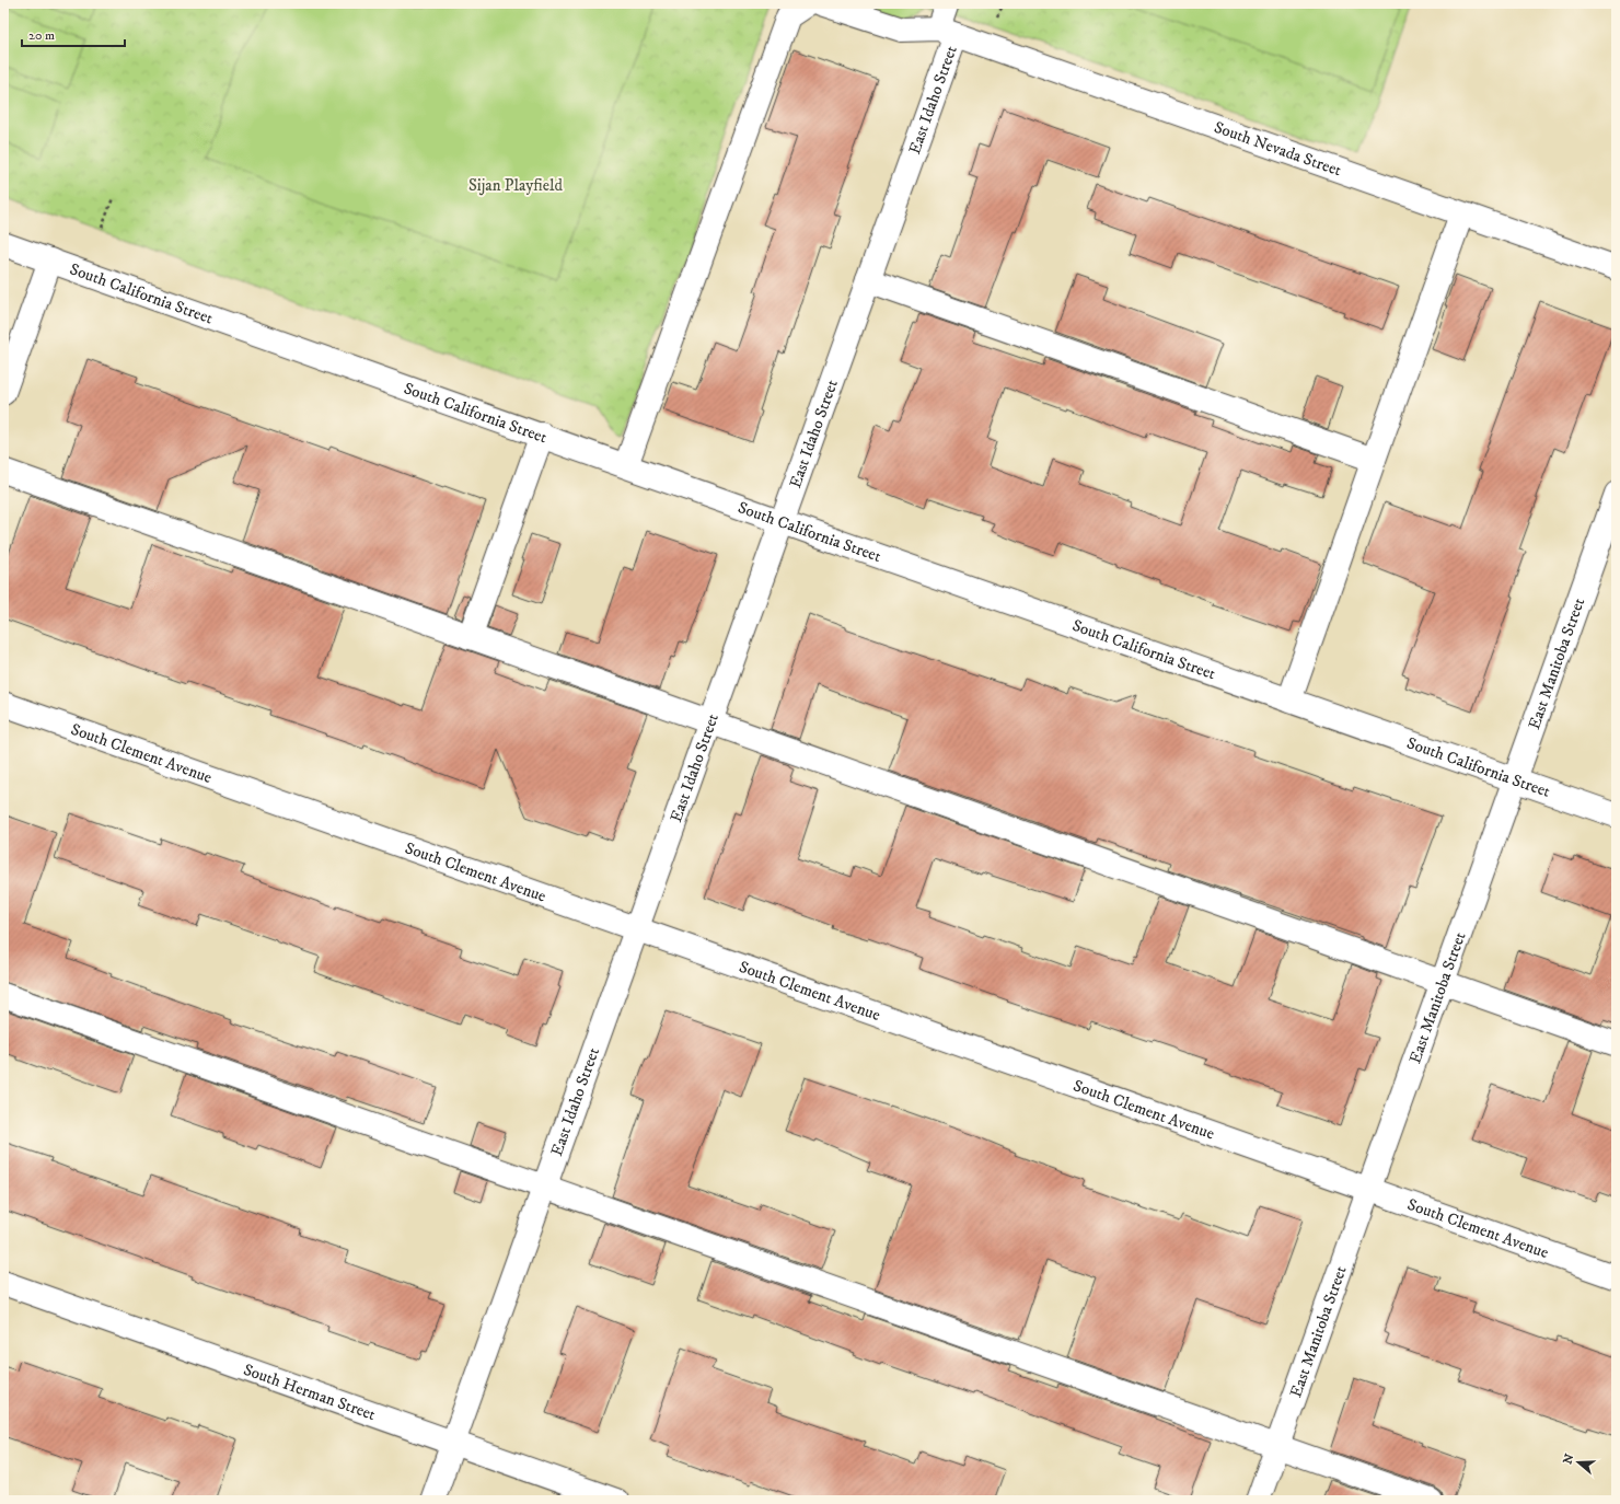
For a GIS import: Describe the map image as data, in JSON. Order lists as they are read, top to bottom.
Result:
{
  "streets": {
    "street": [
      "East Idaho Street",
      "South Nevada Street",
      "South California Street",
      "East Manitoba Street",
      "South Clement Avenue",
      "South Herman Street"
    ]
  },
  "crossings": [
    ["East Idaho Street", "South Nevada Street"],
    ["East Idaho Street", "South California Street"],
    ["East Idaho Street", "South Clement Avenue"],
    ["East Idaho Street", "South Herman Street"],
    ["South California Street", "East Manitoba Street"],
    ["East Manitoba Street", "South Clement Avenue"]
  ],
  "parks": ["Sijan Playfield"],
  "scale_bar": "20 m",
  "north": "left"
}
